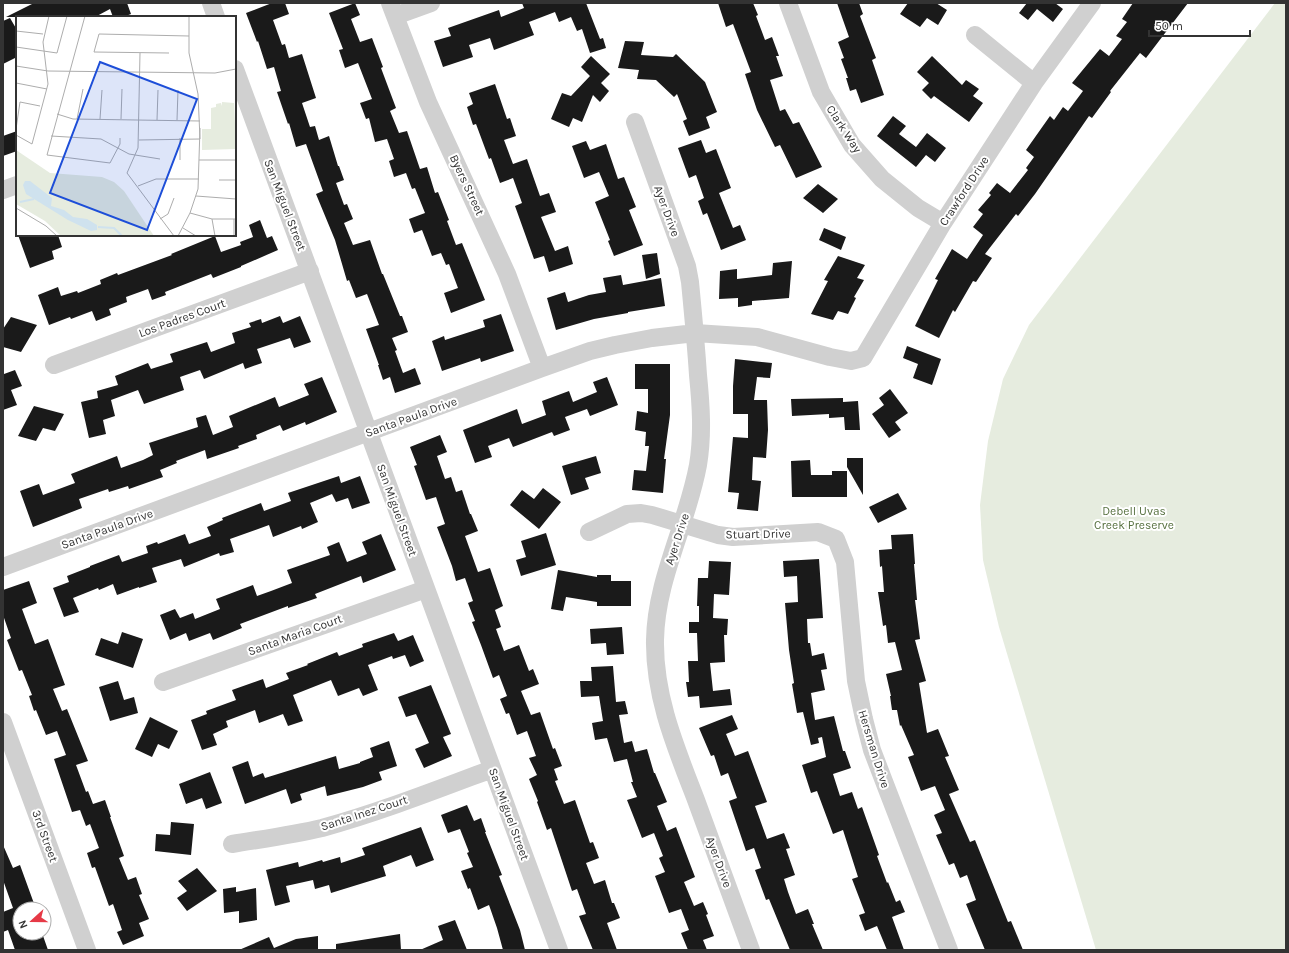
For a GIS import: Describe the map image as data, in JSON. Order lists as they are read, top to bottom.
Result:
{
  "streets": {
    "street": [
      "Clark Way",
      "Byers Street",
      "Crawford Drive",
      "San Miguel Street",
      "Ayer Drive",
      "Los Padres Court",
      "Santa Paula Drive",
      "Stuart Drive",
      "Santa Maria Court",
      "Hersman Drive",
      "Santa Inez Court",
      "3rd Street"
    ]
  },
  "crossings": [
    ["Clark Way", "Crawford Drive"],
    ["Byers Street", "Santa Paula Drive"],
    ["Crawford Drive", "Santa Paula Drive"],
    ["San Miguel Street", "Los Padres Court"],
    ["San Miguel Street", "Santa Paula Drive"],
    ["San Miguel Street", "Santa Maria Court"],
    ["San Miguel Street", "Santa Inez Court"],
    ["Ayer Drive", "Santa Paula Drive"],
    ["Ayer Drive", "Stuart Drive"],
    ["Stuart Drive", "Hersman Drive"]
  ],
  "parks": ["Debell Uvas Creek Preserve"],
  "scale_bar": "50 m",
  "north": "left"
}
